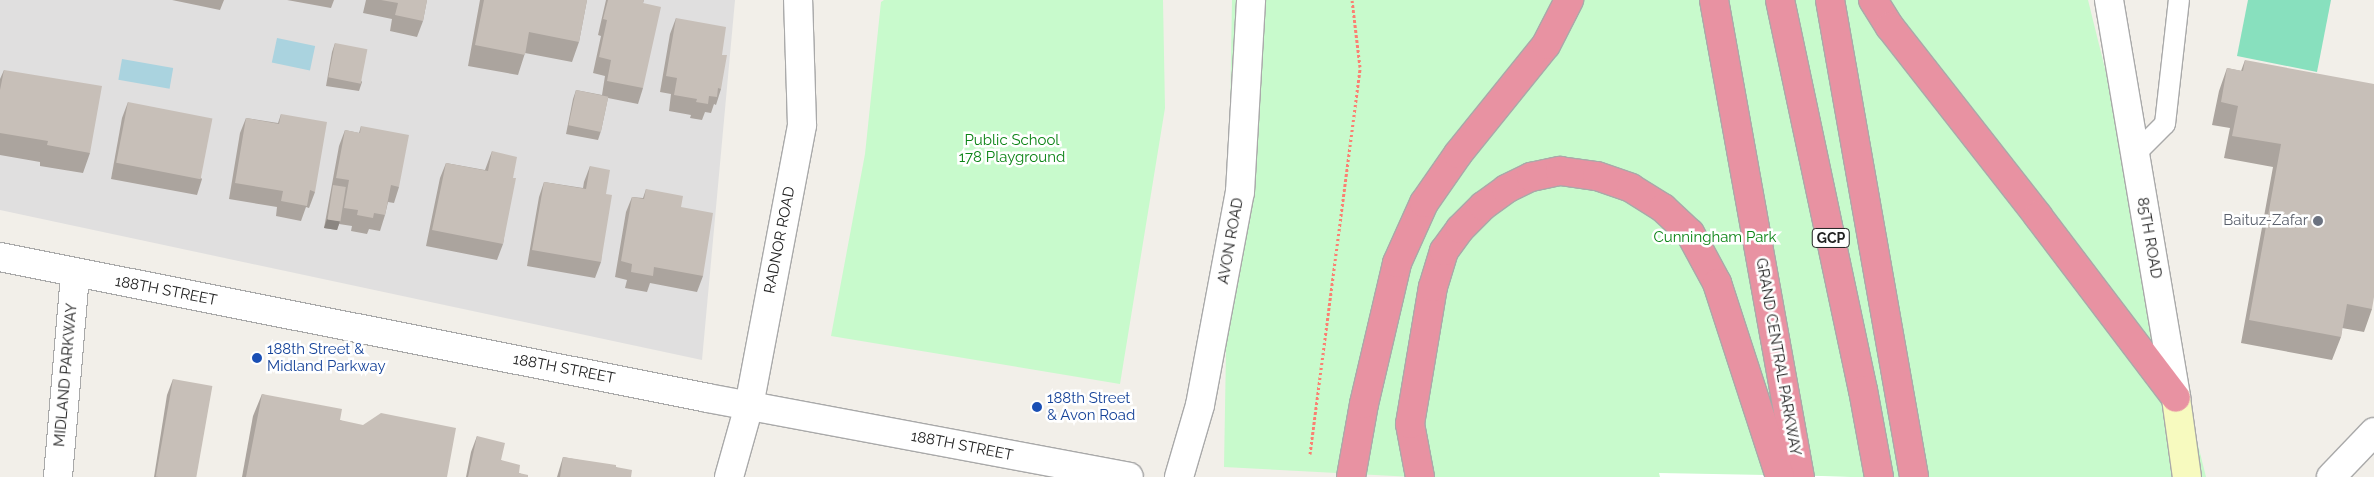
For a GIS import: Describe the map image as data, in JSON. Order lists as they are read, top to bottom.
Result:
{
  "streets": {
    "highway": ["GCP", "GRAND CENTRAL PARKWAY"],
    "main road": ["85TH ROAD"],
    "street": [
      "RADNOR ROAD",
      "AVON ROAD",
      "188TH STREET",
      "MIDLAND PARKWAY"
    ]
  },
  "crossings": [
    ["RADNOR ROAD", "188TH STREET"],
    ["188TH STREET", "MIDLAND PARKWAY"]
  ],
  "parks": ["Public School 178 Playground", "Cunningham Park"],
  "places": ["Baituz-Zafar", "188th Street & Midland Parkway", "188th Street & Avon Road"]
}
